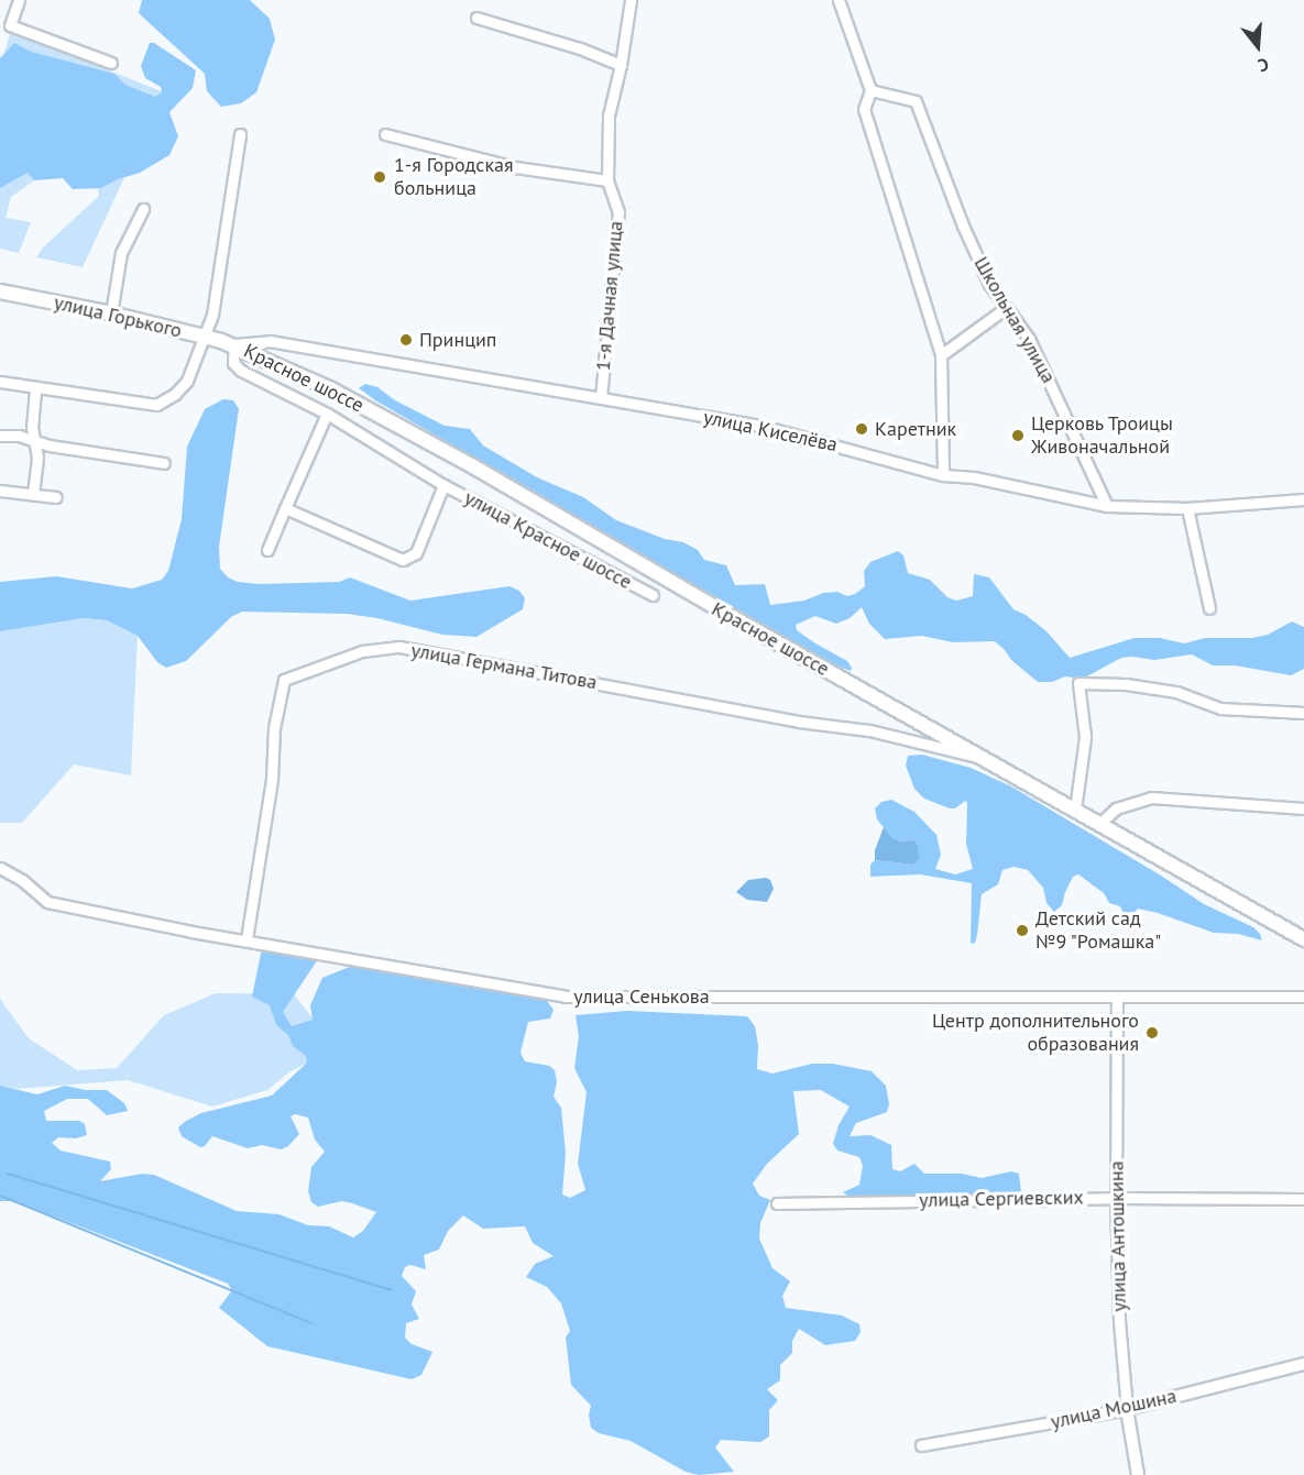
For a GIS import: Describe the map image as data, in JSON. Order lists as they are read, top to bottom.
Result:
{
  "streets": {
    "main road": ["улица Горького", "Красное шоссе"],
    "street": [
      "1-я Дачная улица",
      "Школьная улица",
      "улица Киселёва",
      "улица Красное шоссе",
      "улица Германа Титова",
      "улица Сенькова",
      "улица Сергиевских",
      "улица Антошкина",
      "улица Мошина"
    ]
  },
  "crossings": [
    ["1-я Дачная улица", "улица Киселёва"],
    ["улица Горького", "Красное шоссе"],
    ["улица Горького", "улица Киселёва"],
    ["улица Горького", "улица Красное шоссе"],
    ["Школьная улица", "улица Киселёва"],
    ["Красное шоссе", "улица Киселёва"],
    ["Красное шоссе", "улица Красное шоссе"],
    ["Красное шоссе", "улица Германа Титова"],
    ["улица Киселёва", "улица Красное шоссе"],
    ["улица Германа Титова", "улица Сенькова"],
    ["улица Сенькова", "улица Антошкина"],
    ["улица Сергиевских", "улица Антошкина"],
    ["улица Антошкина", "улица Мошина"]
  ],
  "places": [
    "1-я Городская больница",
    "Принцип",
    "Каретник",
    "Церковь Троицы Живоначальной",
    "Детский сад №9 \"Ромашка\"",
    "Центр дополнительного образования"
  ],
  "north": "bottom"
}
